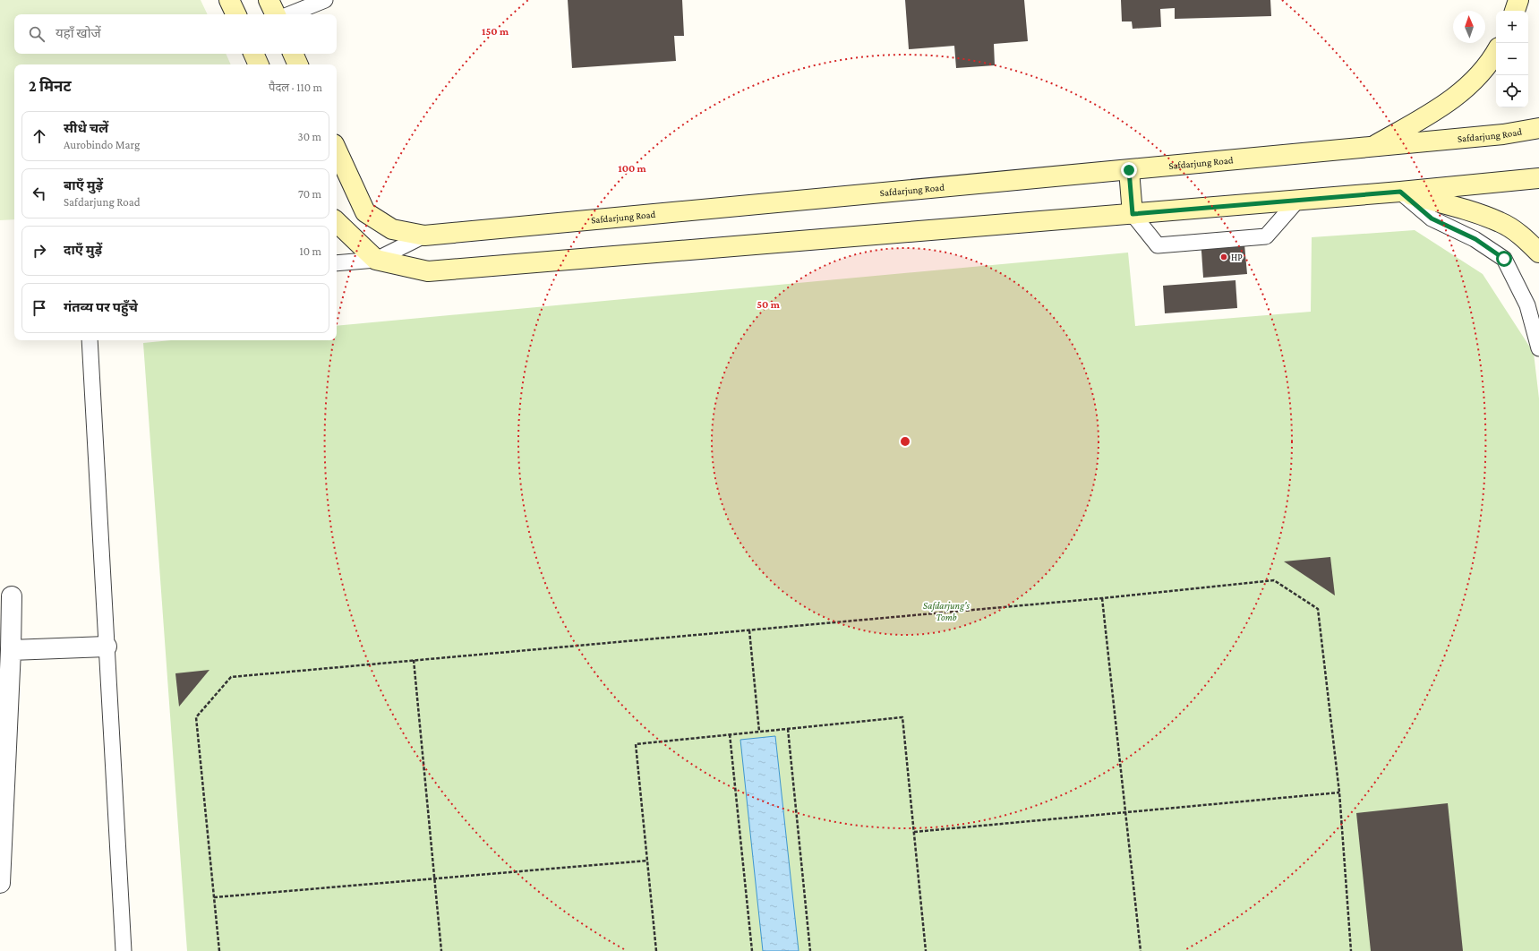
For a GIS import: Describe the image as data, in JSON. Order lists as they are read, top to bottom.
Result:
{
  "streets": {
    "main road": ["Safdarjung Road"]
  },
  "parks": ["Safdarjung's Tomb"],
  "places": ["HP"],
  "north": "top",
  "page": {
    "map_buttons": ["+", "−"],
    "search": "यहाँ खोजें",
    "heading": ["2 मिनट", "पैदल · 110 m"],
    "list": [
      ["सीधे चलें", "Aurobindo Marg", "30 m"],
      ["बाएँ मुड़ें", "Safdarjung Road", "70 m"],
      ["दाएँ मुड़ें", "10 m"],
      "गंतव्य पर पहुँचे"
    ]
  },
  "rings": ["150 m", "100 m", "50 m"]
}
